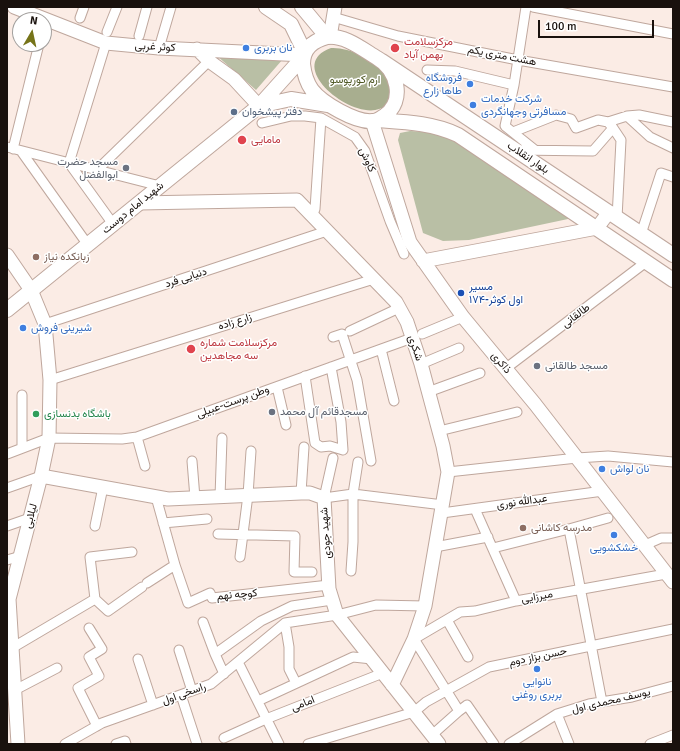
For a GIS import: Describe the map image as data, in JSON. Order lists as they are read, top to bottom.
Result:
{
  "streets": {
    "main road": ["بلوار انقلاب", "شهید امام دوست"],
    "street": [
      "کوثر غربی",
      "هشت متری یکم",
      "کاوش",
      "دنیایی فرد",
      "طالقانی",
      "زارع زاده",
      "شکری",
      "ذاکری",
      "وطن پرست-عبیلی",
      "عبدالله نوری",
      "لیلابی",
      "شهید جودی",
      "کوچه نهم",
      "میرزایی",
      "حسن بزاز دوم",
      "راسخی اول",
      "یوسف محمدی اول",
      "امامی"
    ]
  },
  "crossings": [
    ["کوثر غربی", "بلوار انقلاب"],
    ["کوثر غربی", "شهید امام دوست"],
    ["کوثر غربی", "ذاکری"],
    ["بلوار انقلاب", "شهید امام دوست"],
    ["بلوار انقلاب", "طالقانی"],
    ["بلوار انقلاب", "ذاکری"],
    ["شهید امام دوست", "شکری"],
    ["شهید امام دوست", "ذاکری"],
    ["شهید امام دوست", "لیلابی"],
    ["دنیایی فرد", "شکری"],
    ["دنیایی فرد", "لیلابی"],
    ["طالقانی", "ذاکری"],
    ["زارع زاده", "شکری"],
    ["زارع زاده", "لیلابی"],
    ["شکری", "وطن پرست-عبیلی"],
    ["شکری", "عبدالله نوری"],
    ["شکری", "شهید جودی"],
    ["شکری", "میرزایی"],
    ["ذاکری", "وطن پرست-عبیلی"],
    ["ذاکری", "عبدالله نوری"],
    ["ذاکری", "میرزایی"],
    ["وطن پرست-عبیلی", "لیلابی"],
    ["عبدالله نوری", "شهید جودی"],
    ["لیلابی", "شهید جودی"],
    ["شهید جودی", "کوچه نهم"],
    ["شهید جودی", "حسن بزاز دوم"],
    ["شهید جودی", "امامی"]
  ],
  "parks": ["ارم کورپوسو"],
  "places": [
    "نان بربری",
    "مرکزسلامت بهمن آباد",
    "فروشگاه طاها زارع",
    "شرکت خدمات مسافرتی وجهانگردی",
    "دفتر پیشخوان",
    "مامایی",
    "مسجد حضرت ابوالفضل",
    "زبانکده نیاز",
    "مسیر ۱۷۴-اول کوثر",
    "شیرینی فروش",
    "مرکزسلامت شماره سه مجاهدین",
    "مسجد طالقانی",
    "مسجدقائم آل محمد",
    "باشگاه بدنسازی",
    "نان لواش",
    "مدرسه کاشانی",
    "خشکشویی",
    "نانوایی بربری روغنی"
  ],
  "scale_bar": "100 m",
  "north": "top"
}
